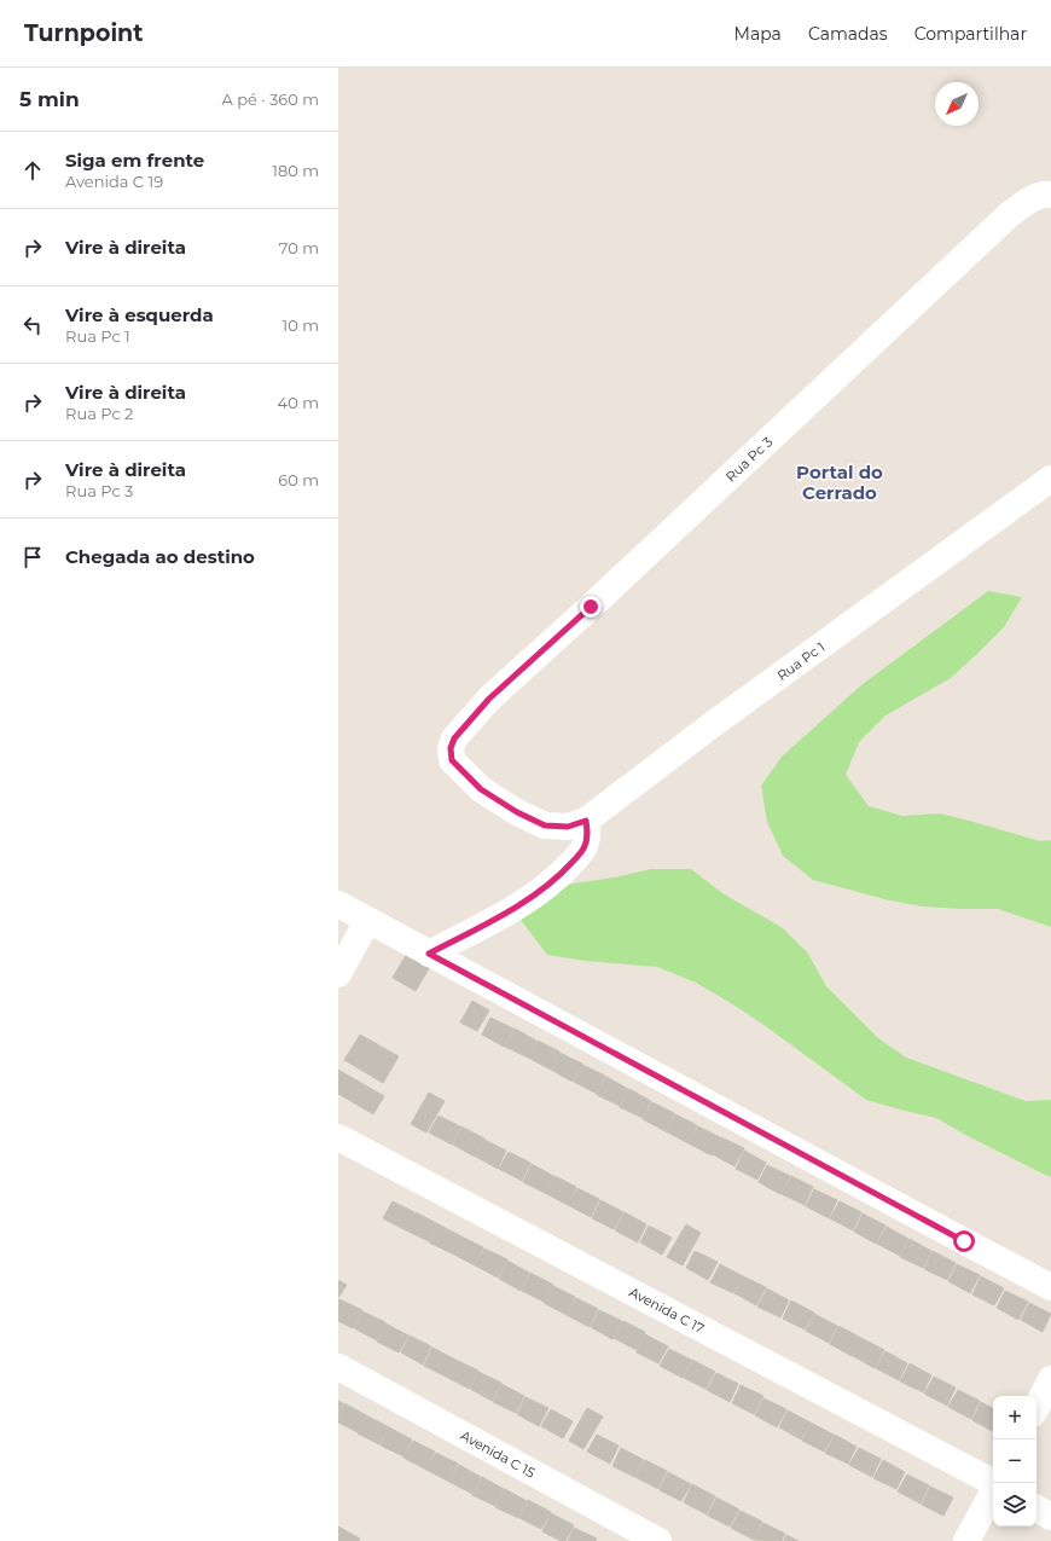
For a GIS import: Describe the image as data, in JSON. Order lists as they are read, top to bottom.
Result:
{
  "streets": {
    "street": [
      "Rua Pc 3",
      "Rua Pc 1",
      "Avenida C 17",
      "Avenida C 15"
    ]
  },
  "crossings": [
    ["Rua Pc 3", "Rua Pc 1"]
  ],
  "districts": ["Portal do Cerrado"],
  "north": "bottom left",
  "page": {
    "header": "Turnpoint",
    "nav": ["Mapa", "Camadas", "Compartilhar"],
    "heading": ["5 min", "A pé · 360 m"],
    "list": [
      ["Siga em frente", "Avenida C 19", "180 m"],
      ["Vire à direita", "70 m"],
      ["Vire à esquerda", "Rua Pc 1", "10 m"],
      ["Vire à direita", "Rua Pc 2", "40 m"],
      ["Vire à direita", "Rua Pc 3", "60 m"],
      "Chegada ao destino"
    ],
    "map_buttons": ["+", "−"]
  }
}
